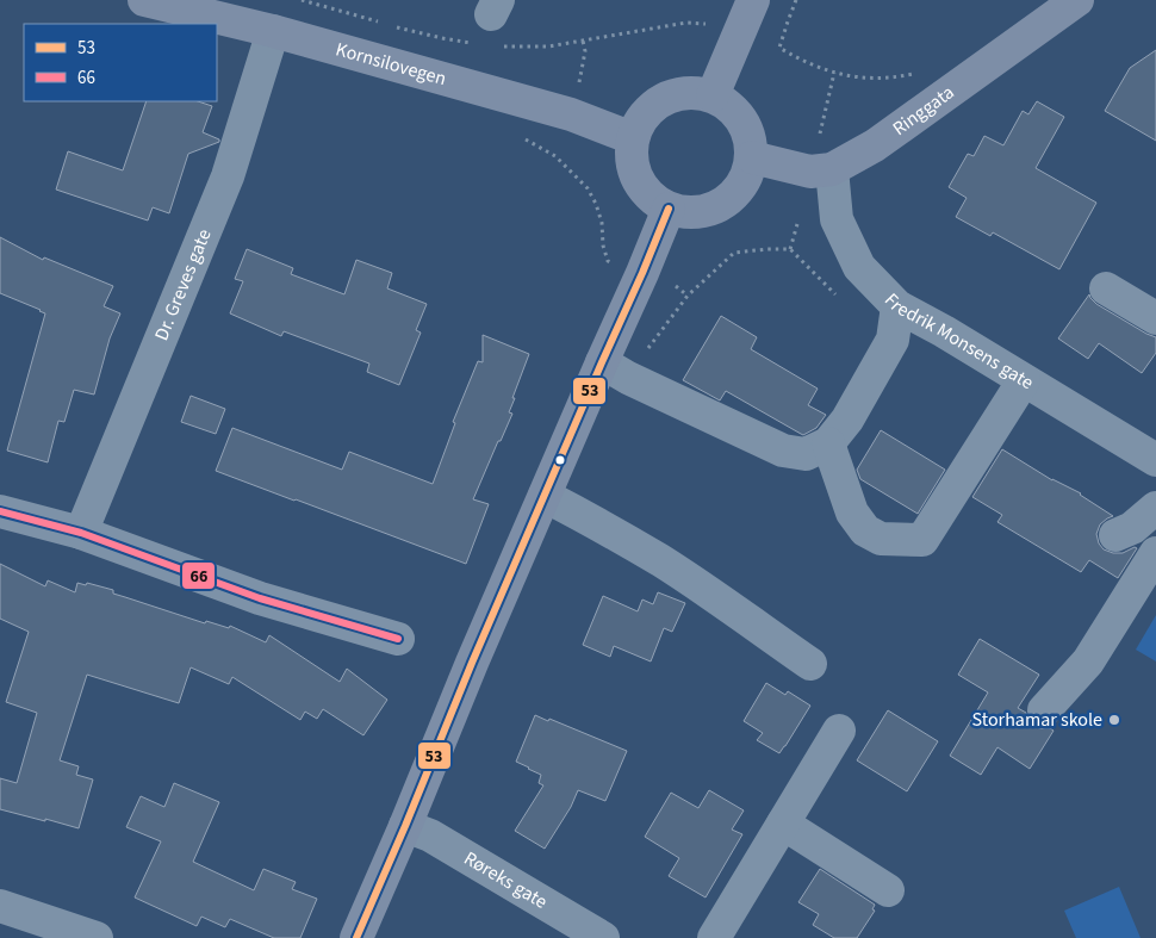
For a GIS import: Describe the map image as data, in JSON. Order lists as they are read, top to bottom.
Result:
{
  "streets": {
    "main road": ["Kornsilovegen", "Ringgata"],
    "street": ["Dr. Greves gate", "Fredrik Monsens gate", "Røreks gate"]
  },
  "crossings": [
    ["Kornsilovegen", "Ringgata"],
    ["Kornsilovegen", "Dr. Greves gate"],
    ["Ringgata", "Fredrik Monsens gate"]
  ],
  "places": ["Storhamar skole"],
  "lines": ["transit line 53", "transit line 66"],
  "legend": ["53", "66"]
}
